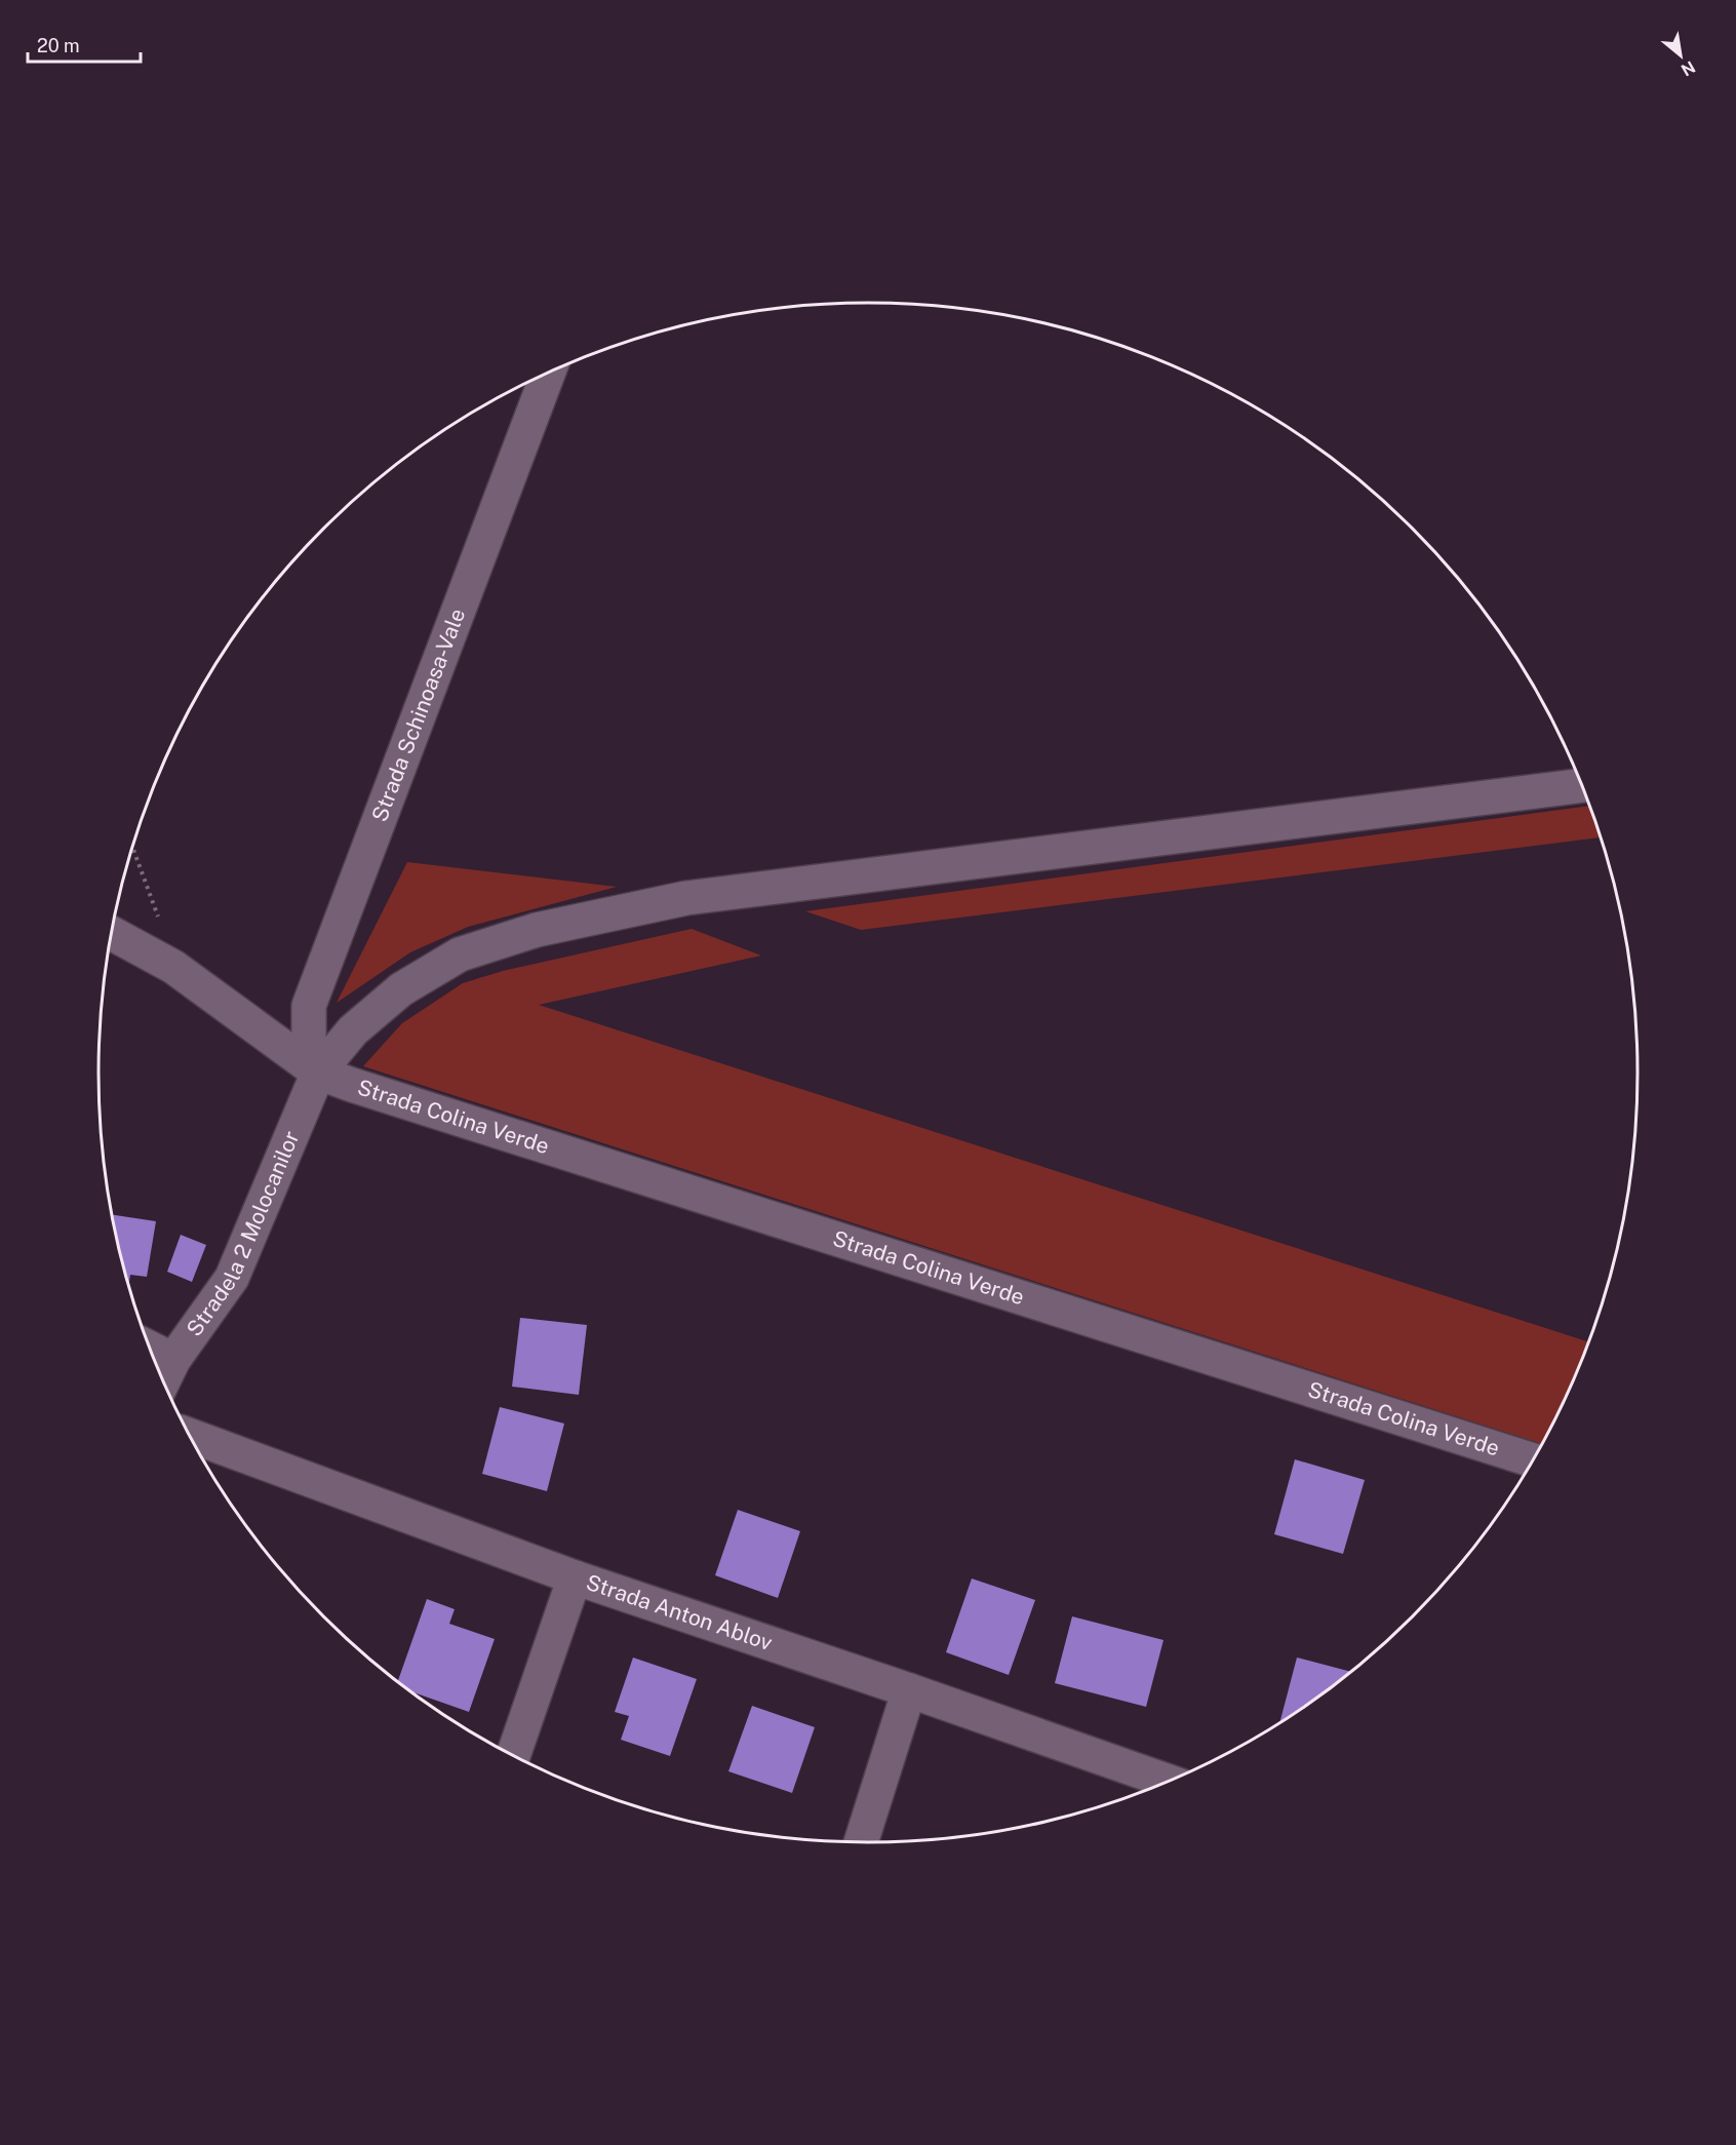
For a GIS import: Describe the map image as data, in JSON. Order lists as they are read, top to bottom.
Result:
{
  "streets": {
    "street": [
      "Strada Schinoasa-Vale",
      "Strada Colina Verde",
      "Stradela 2 Molocanilor",
      "Strada Anton Ablov"
    ]
  },
  "crossings": [
    ["Strada Schinoasa-Vale", "Strada Colina Verde"],
    ["Strada Schinoasa-Vale", "Stradela 2 Molocanilor"],
    ["Strada Colina Verde", "Stradela 2 Molocanilor"]
  ],
  "scale_bar": "20 m",
  "north": "bottom right"
}
